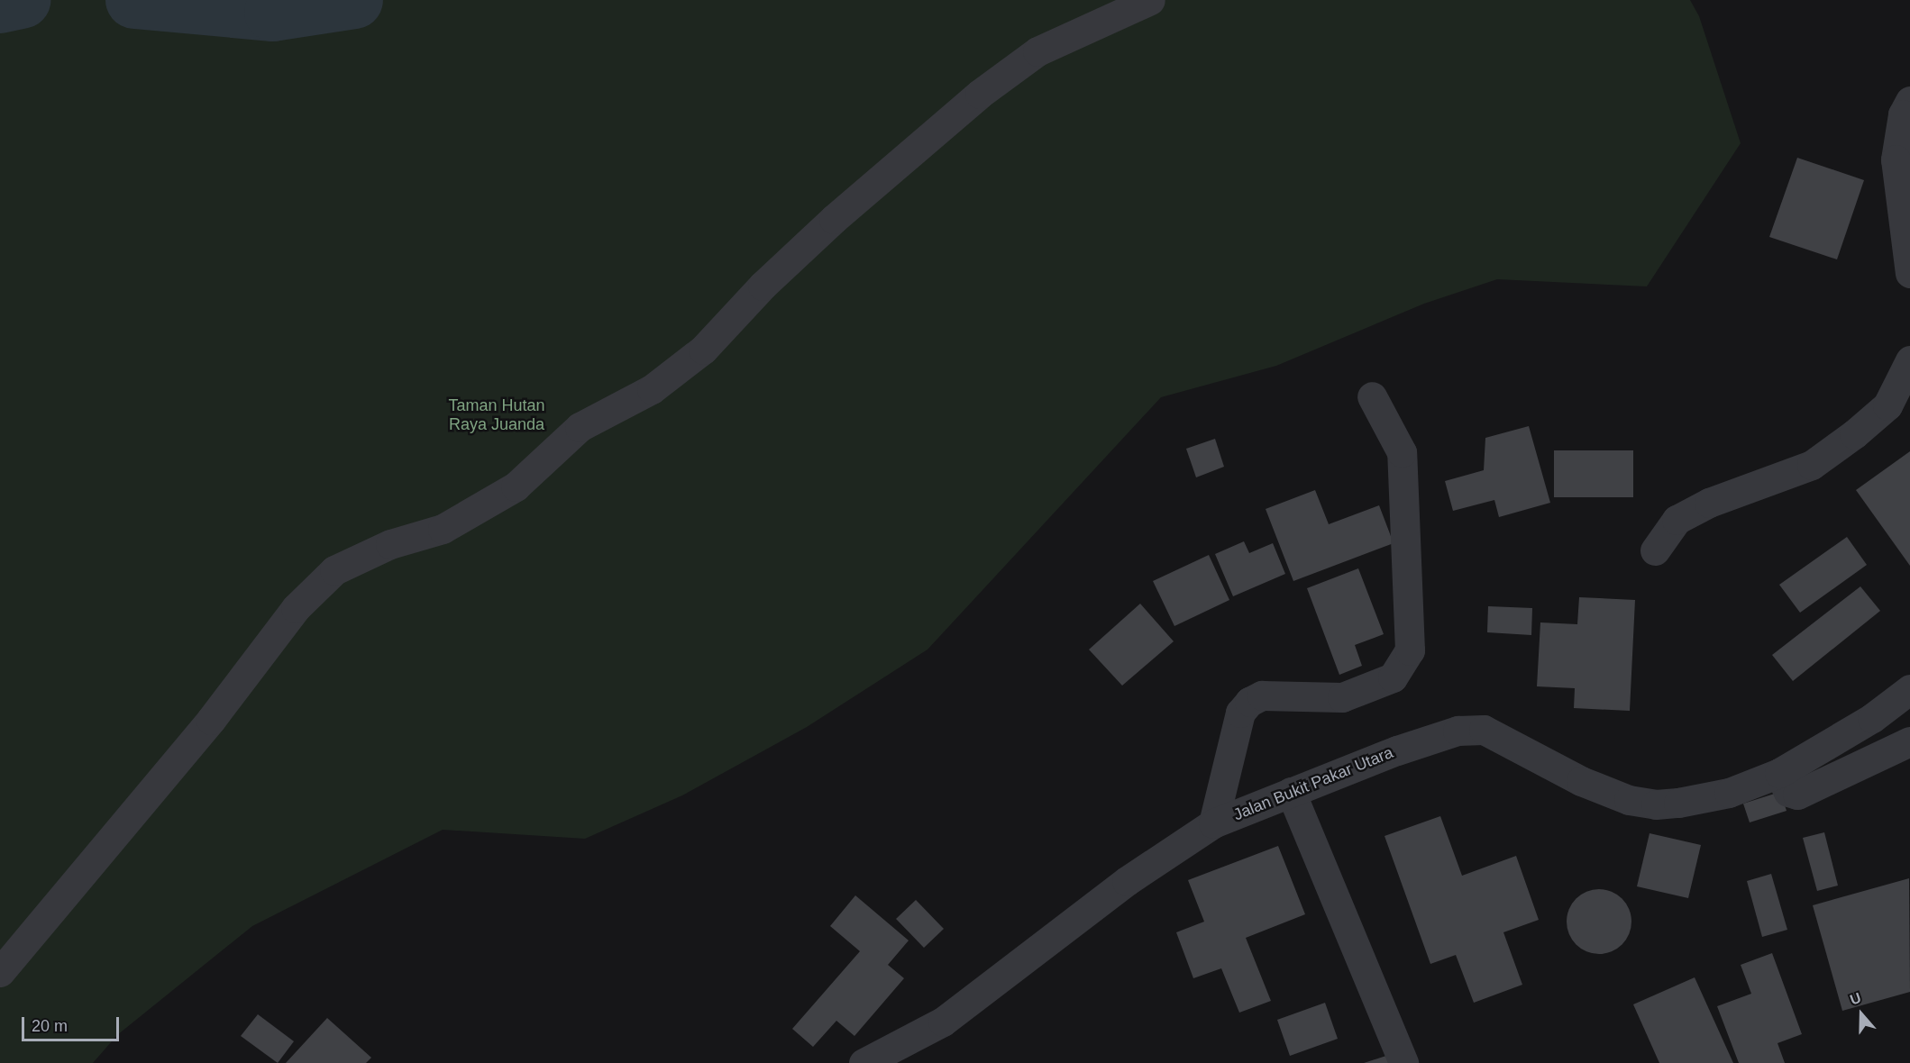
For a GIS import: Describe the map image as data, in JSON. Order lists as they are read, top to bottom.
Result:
{
  "streets": {
    "street": ["Jalan Bukit Pakar Utara"]
  },
  "parks": ["Taman Hutan Raya Juanda"],
  "scale_bar": "20 m",
  "north": "top"
}
